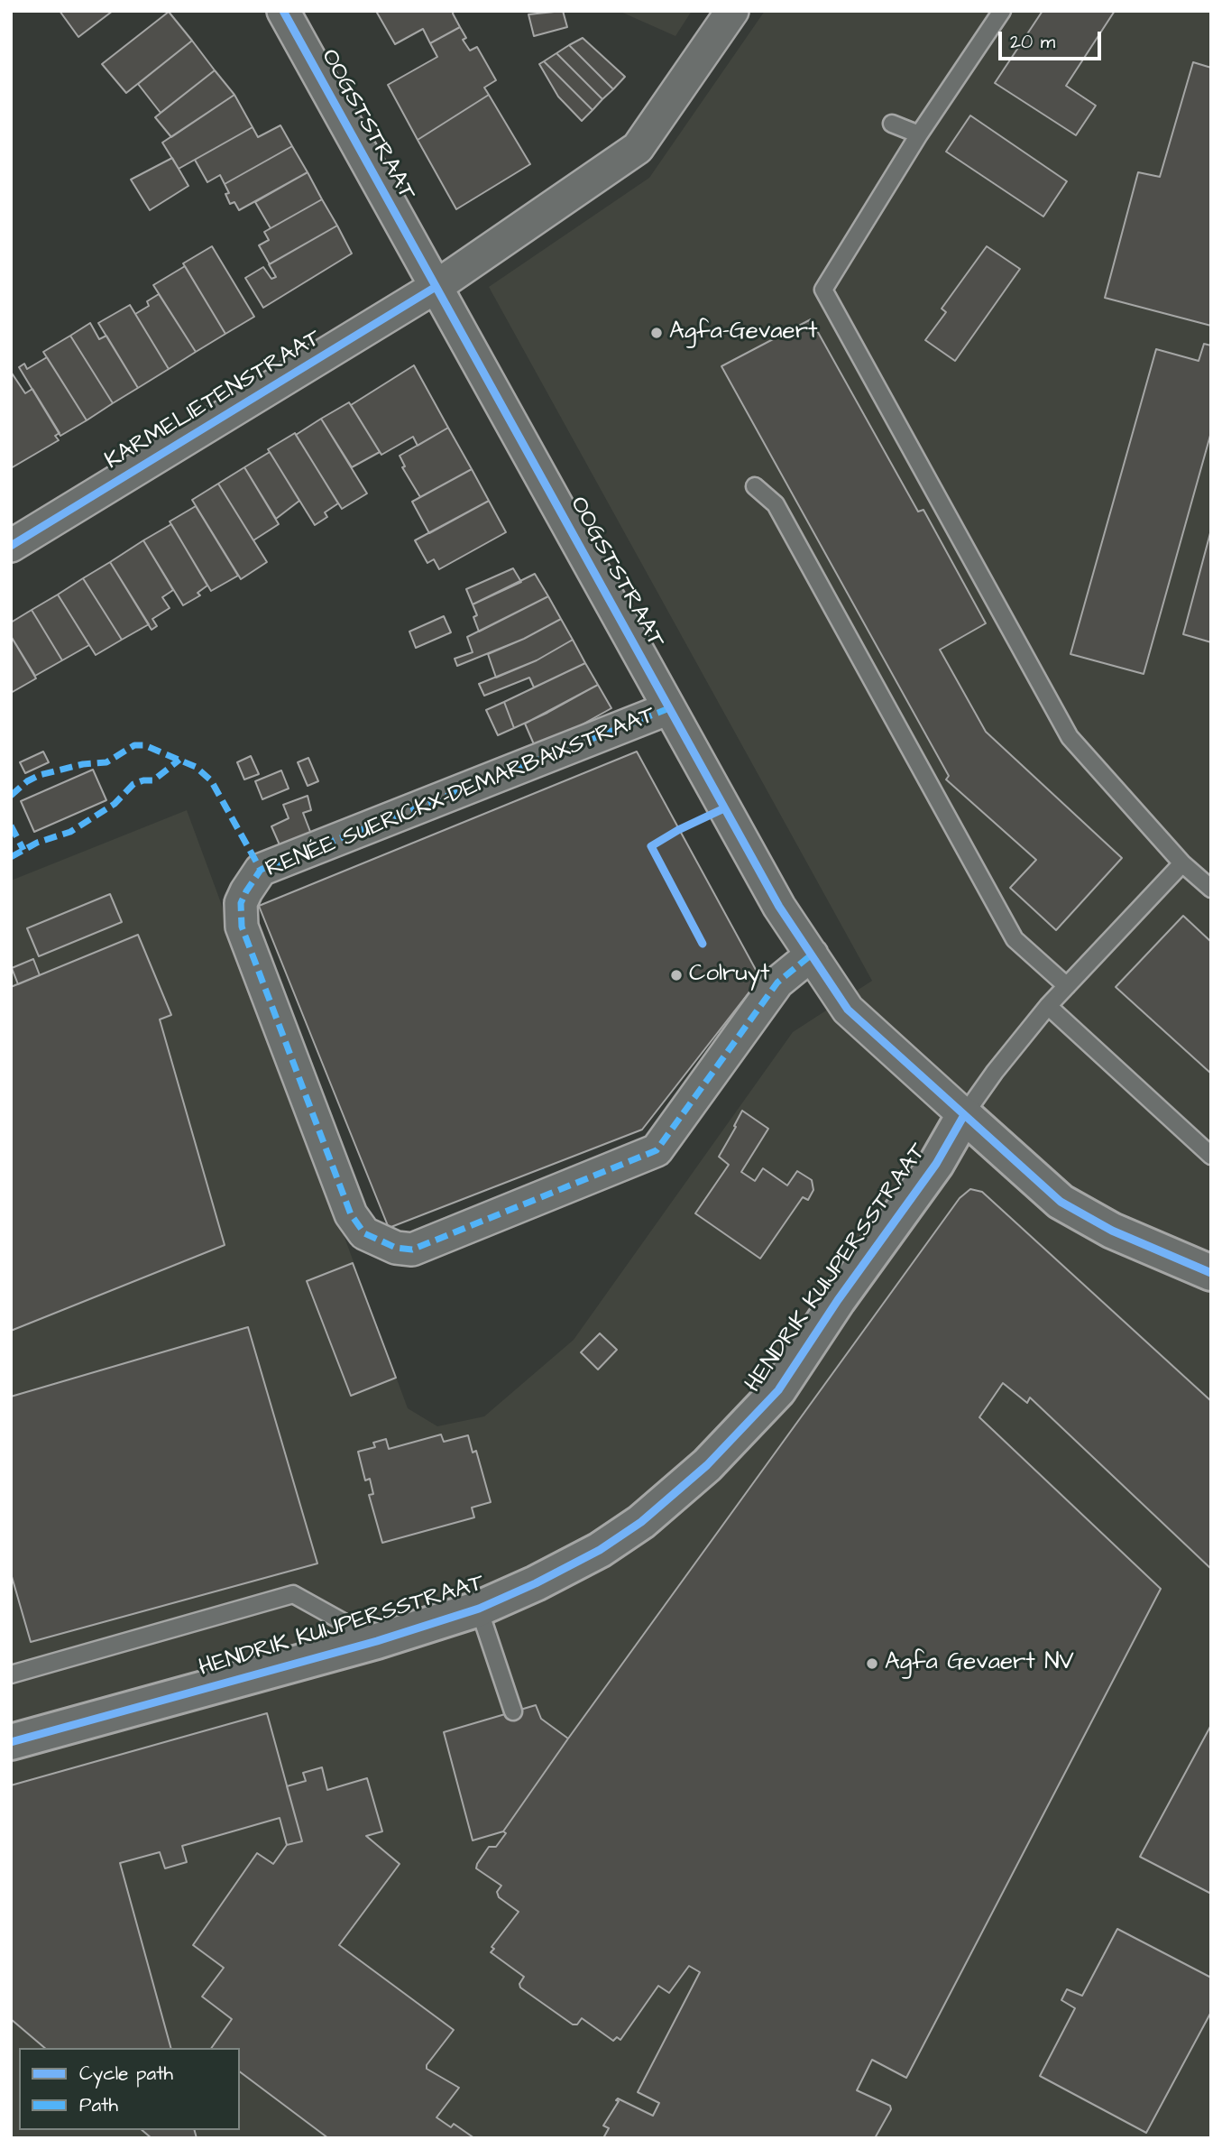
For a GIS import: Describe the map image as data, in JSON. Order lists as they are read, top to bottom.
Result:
{
  "streets": {
    "street": [
      "OOGSTSTRAAT",
      "KARMELIETENSTRAAT",
      "RENÉE SUERICKX-DEMARBAIXSTRAAT",
      "HENDRIK KUIJPERSSTRAAT"
    ]
  },
  "crossings": [
    ["OOGSTSTRAAT", "KARMELIETENSTRAAT"],
    ["OOGSTSTRAAT", "RENÉE SUERICKX-DEMARBAIXSTRAAT"],
    ["OOGSTSTRAAT", "HENDRIK KUIJPERSSTRAAT"]
  ],
  "places": ["Agfa-Gevaert", "Colruyt", "Agfa Gevaert NV"],
  "legend": ["Cycle path", "Path"],
  "scale_bar": "20 m"
}
